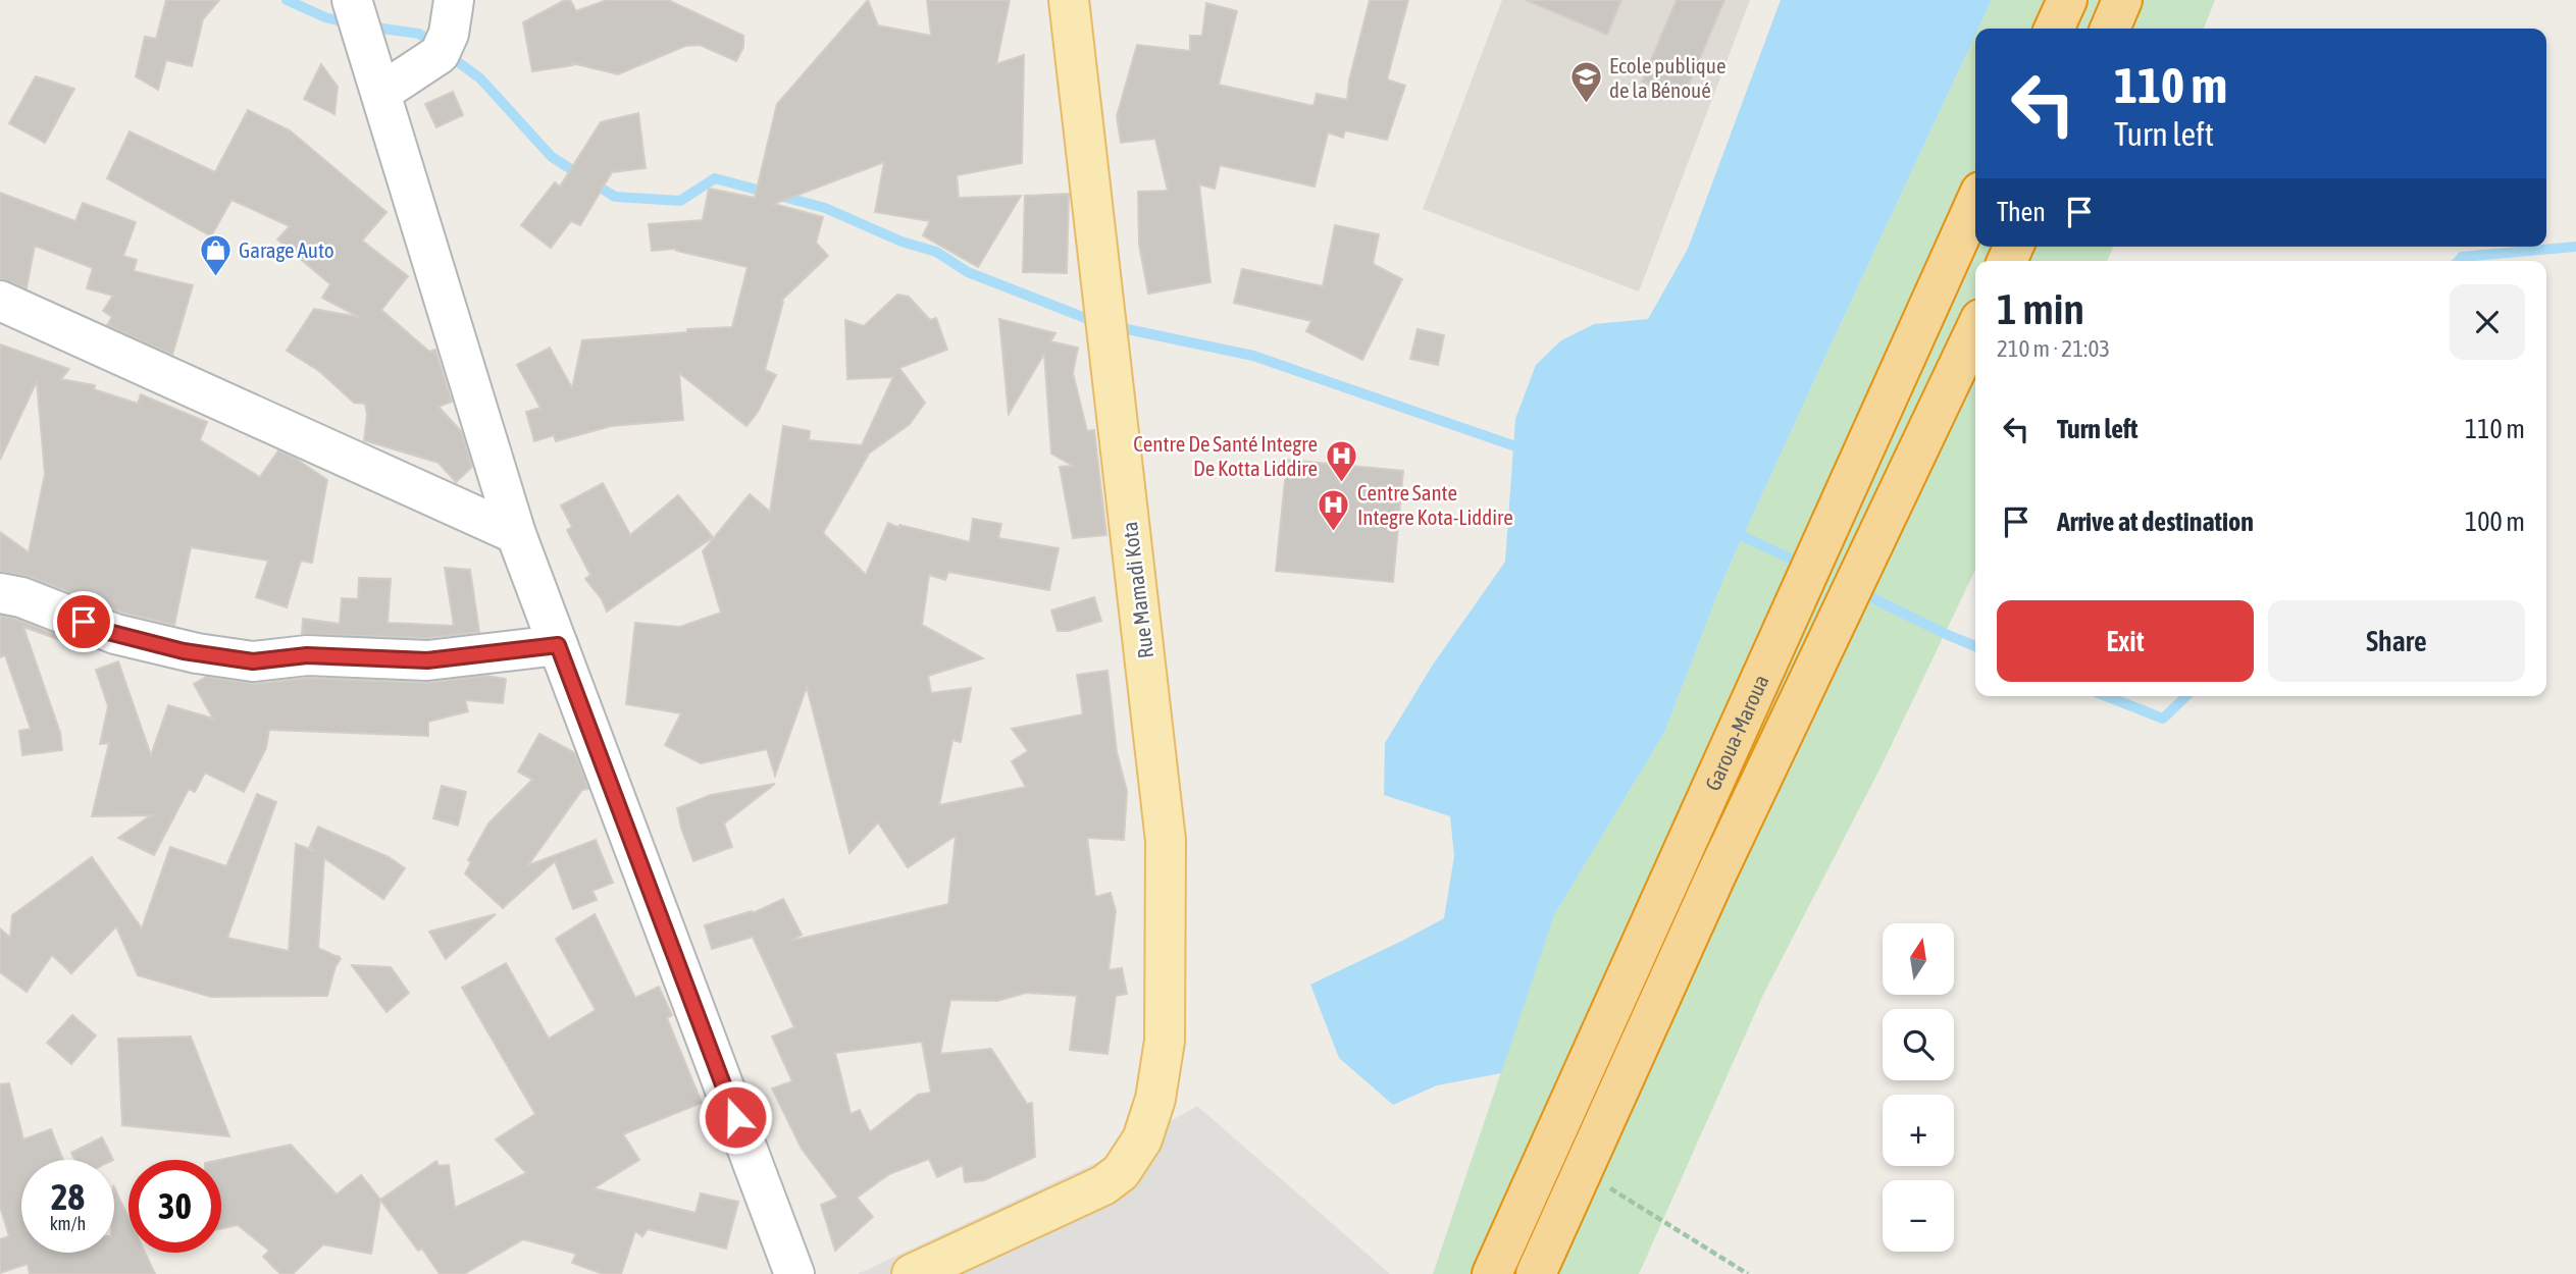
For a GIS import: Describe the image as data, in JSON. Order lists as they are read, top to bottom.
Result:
{
  "streets": {
    "highway": ["Garoua-Maroua"],
    "main road": ["Rue Mamadi Kota"]
  },
  "places": {
    "school or university": ["Ecole publique de la Bénoué"],
    "shop": ["Garage Auto"],
    "hospital": ["Centre De Santé Integre De Kotta Liddire", "Centre Sante Integre Kota-Liddire"]
  },
  "north": "top",
  "page": {
    "turn": ["110 m", "Turn left"],
    "then": "Then",
    "heading": ["1 min", "210 m · 21:03"],
    "list": [
      {
        "name": "Turn left",
        "value": "110 m"
      },
      {
        "name": "Arrive at destination",
        "value": "100 m"
      }
    ],
    "buttons": ["Exit", "Share"],
    "map_buttons": ["+", "−"],
    "speed": "28 km/h",
    "limit": "30"
  }
}
